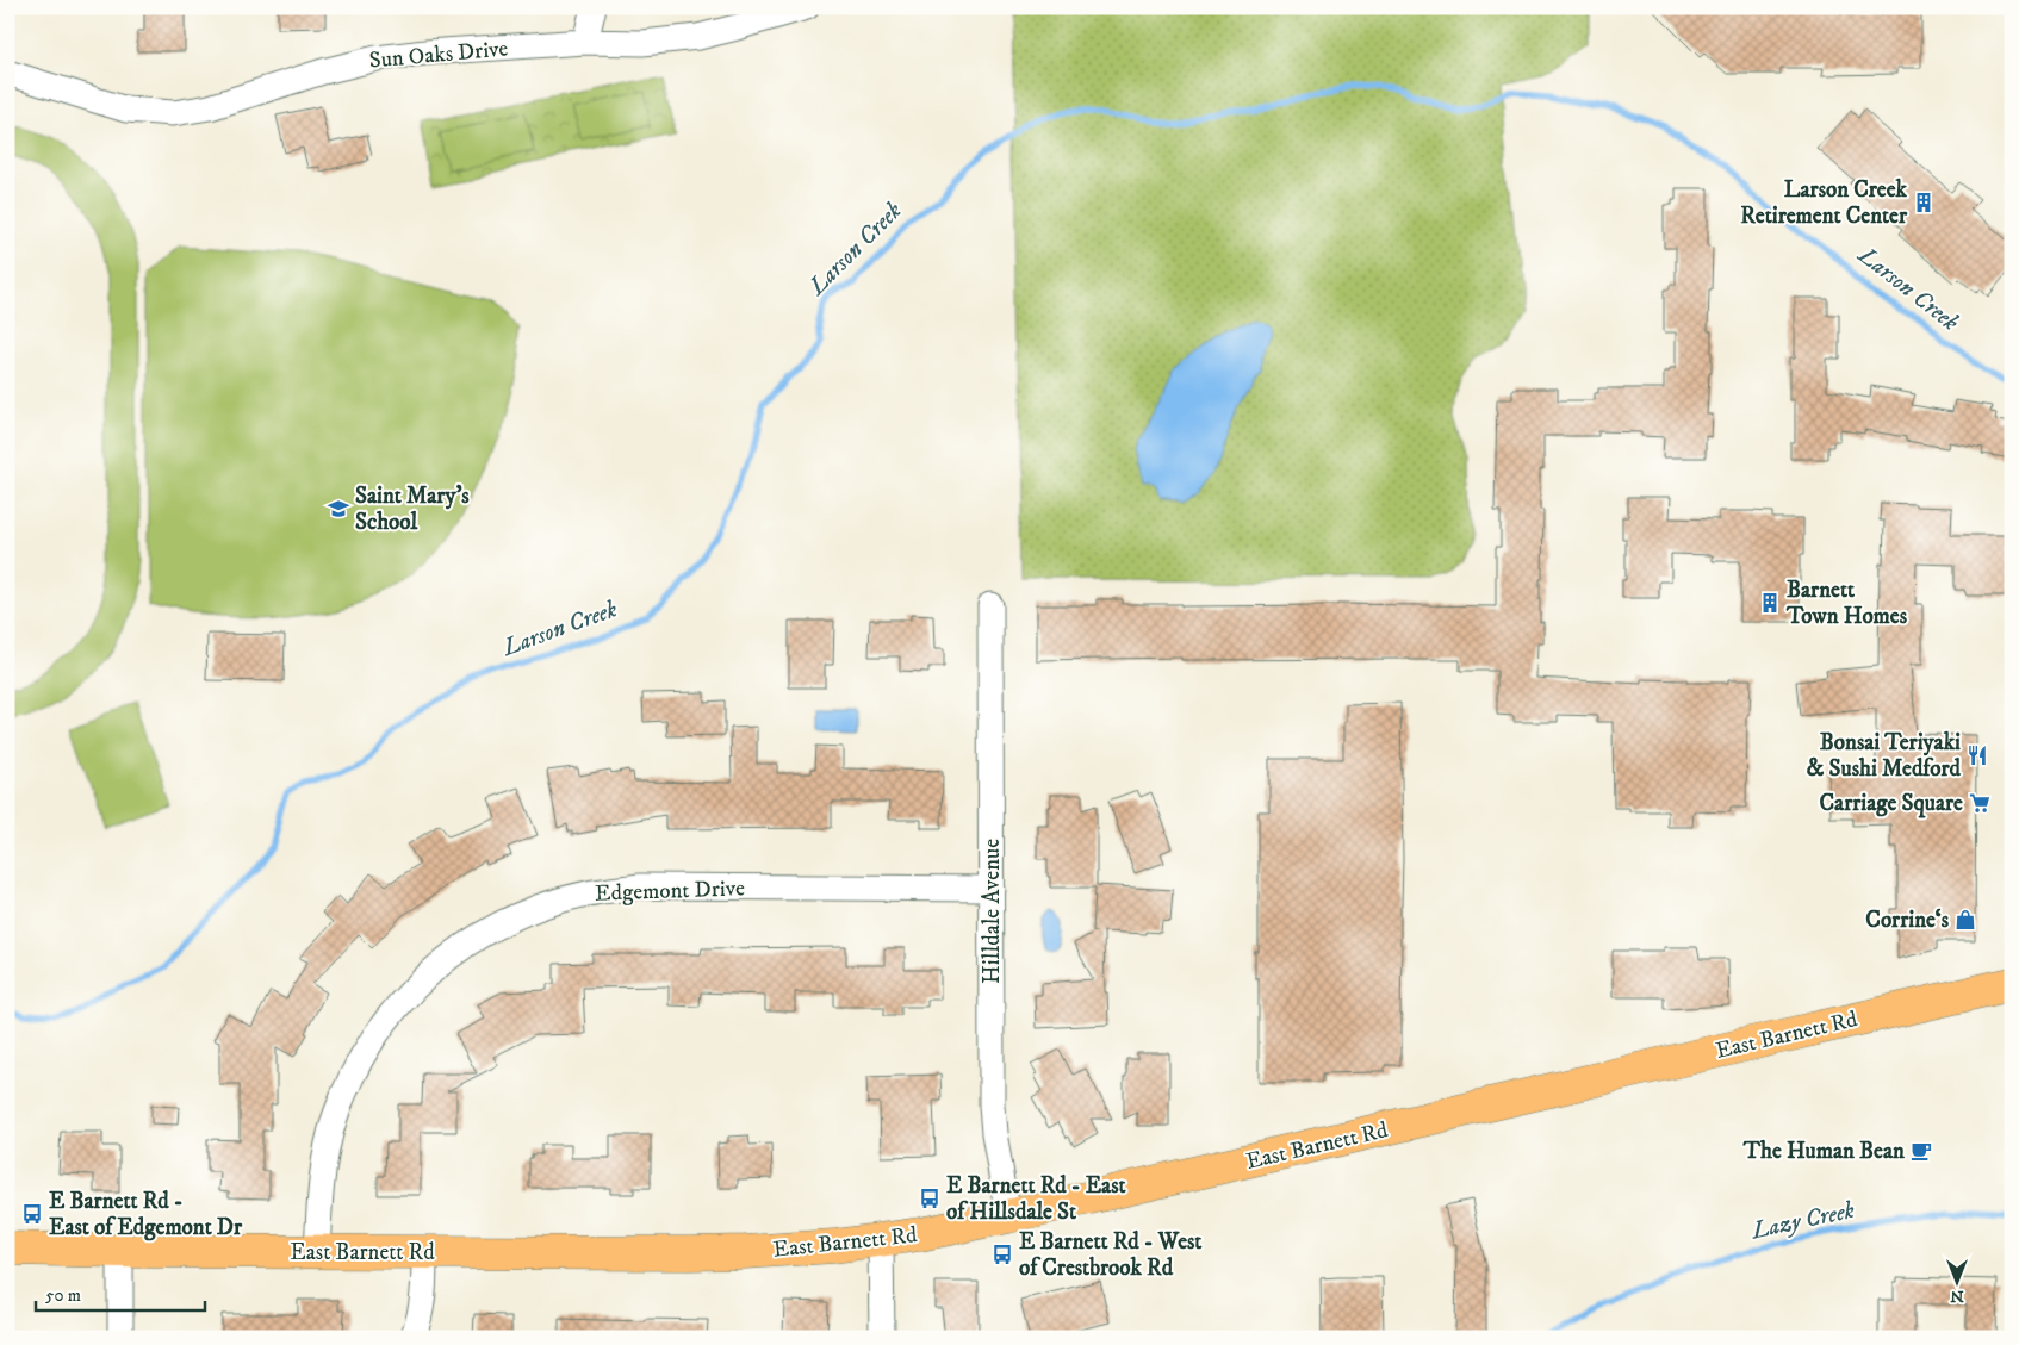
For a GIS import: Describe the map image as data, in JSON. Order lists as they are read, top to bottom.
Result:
{
  "streets": {
    "main road": ["East Barnett Rd"],
    "street": ["Sun Oaks Drive", "Edgemont Drive", "Hilldale Avenue"]
  },
  "crossings": [
    ["Edgemont Drive", "Hilldale Avenue"],
    ["Edgemont Drive", "East Barnett Rd"],
    ["Hilldale Avenue", "East Barnett Rd"]
  ],
  "water": ["Larson Creek", "Lazy Creek"],
  "places": {
    "building": ["Larson Creek Retirement Center", "Barnett Town Homes"],
    "school or university": ["Saint Mary's School"],
    "restaurant": ["Bonsai Teriyaki & Sushi Medford"],
    "supermarket": ["Carriage Square"],
    "shop": ["Corrine‘s"],
    "cafe": ["The Human Bean"],
    "bus stop": ["E Barnett Rd - East of Hillsdale St", "E Barnett Rd - East of Edgemont Dr", "E Barnett Rd - West of Crestbrook Rd"]
  },
  "scale_bar": "50 m",
  "north": "bottom"
}
